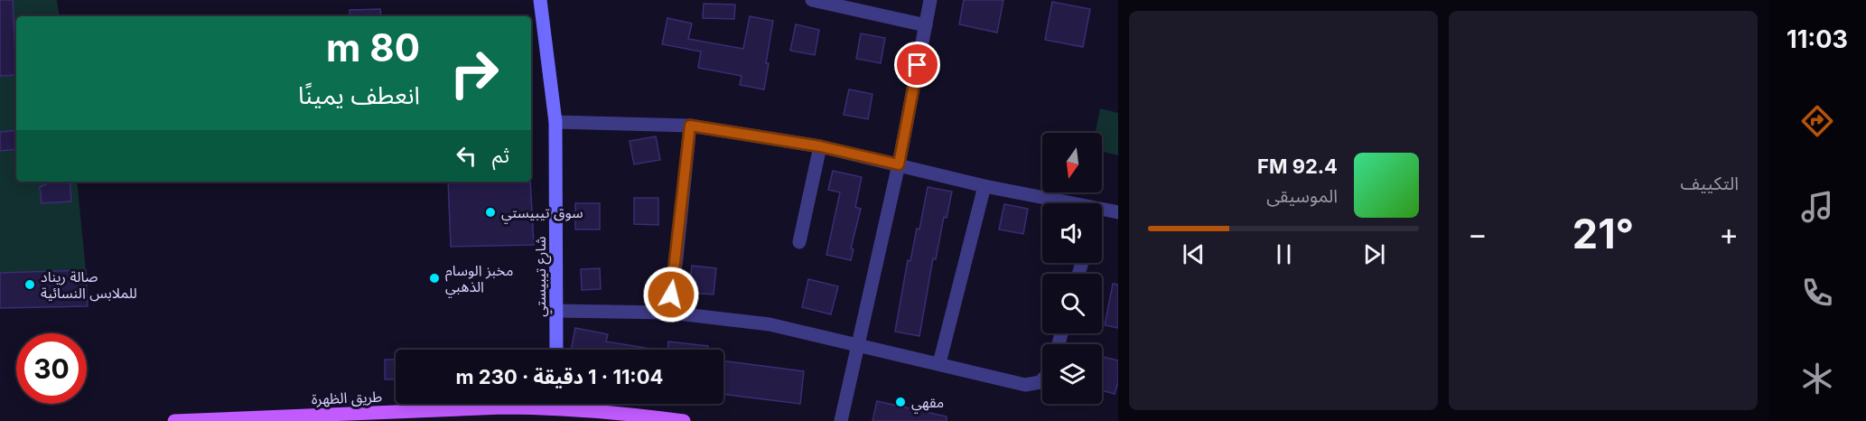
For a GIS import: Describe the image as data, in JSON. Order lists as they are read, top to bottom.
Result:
{
  "streets": {
    "main road": ["شارع تيبيستي", "طريق الظهرة"]
  },
  "places": [
    "سوق تيبيستي",
    "مخبز الوسام الذهبي",
    "صالة ريناد للملابس النسائية",
    "مقهي"
  ],
  "north": "bottom",
  "page": {
    "tabs": "11:03",
    "tile": "التكييف",
    "turn": ["80 m", "انعطف يمينًا"],
    "then": "ثم",
    "song": ["92.4 FM", "الموسيقى"],
    "heat": ["−", "21°", "+"],
    "limit": "30",
    "trip": "11:04 · 1 دقيقة · 230 m"
  }
}
